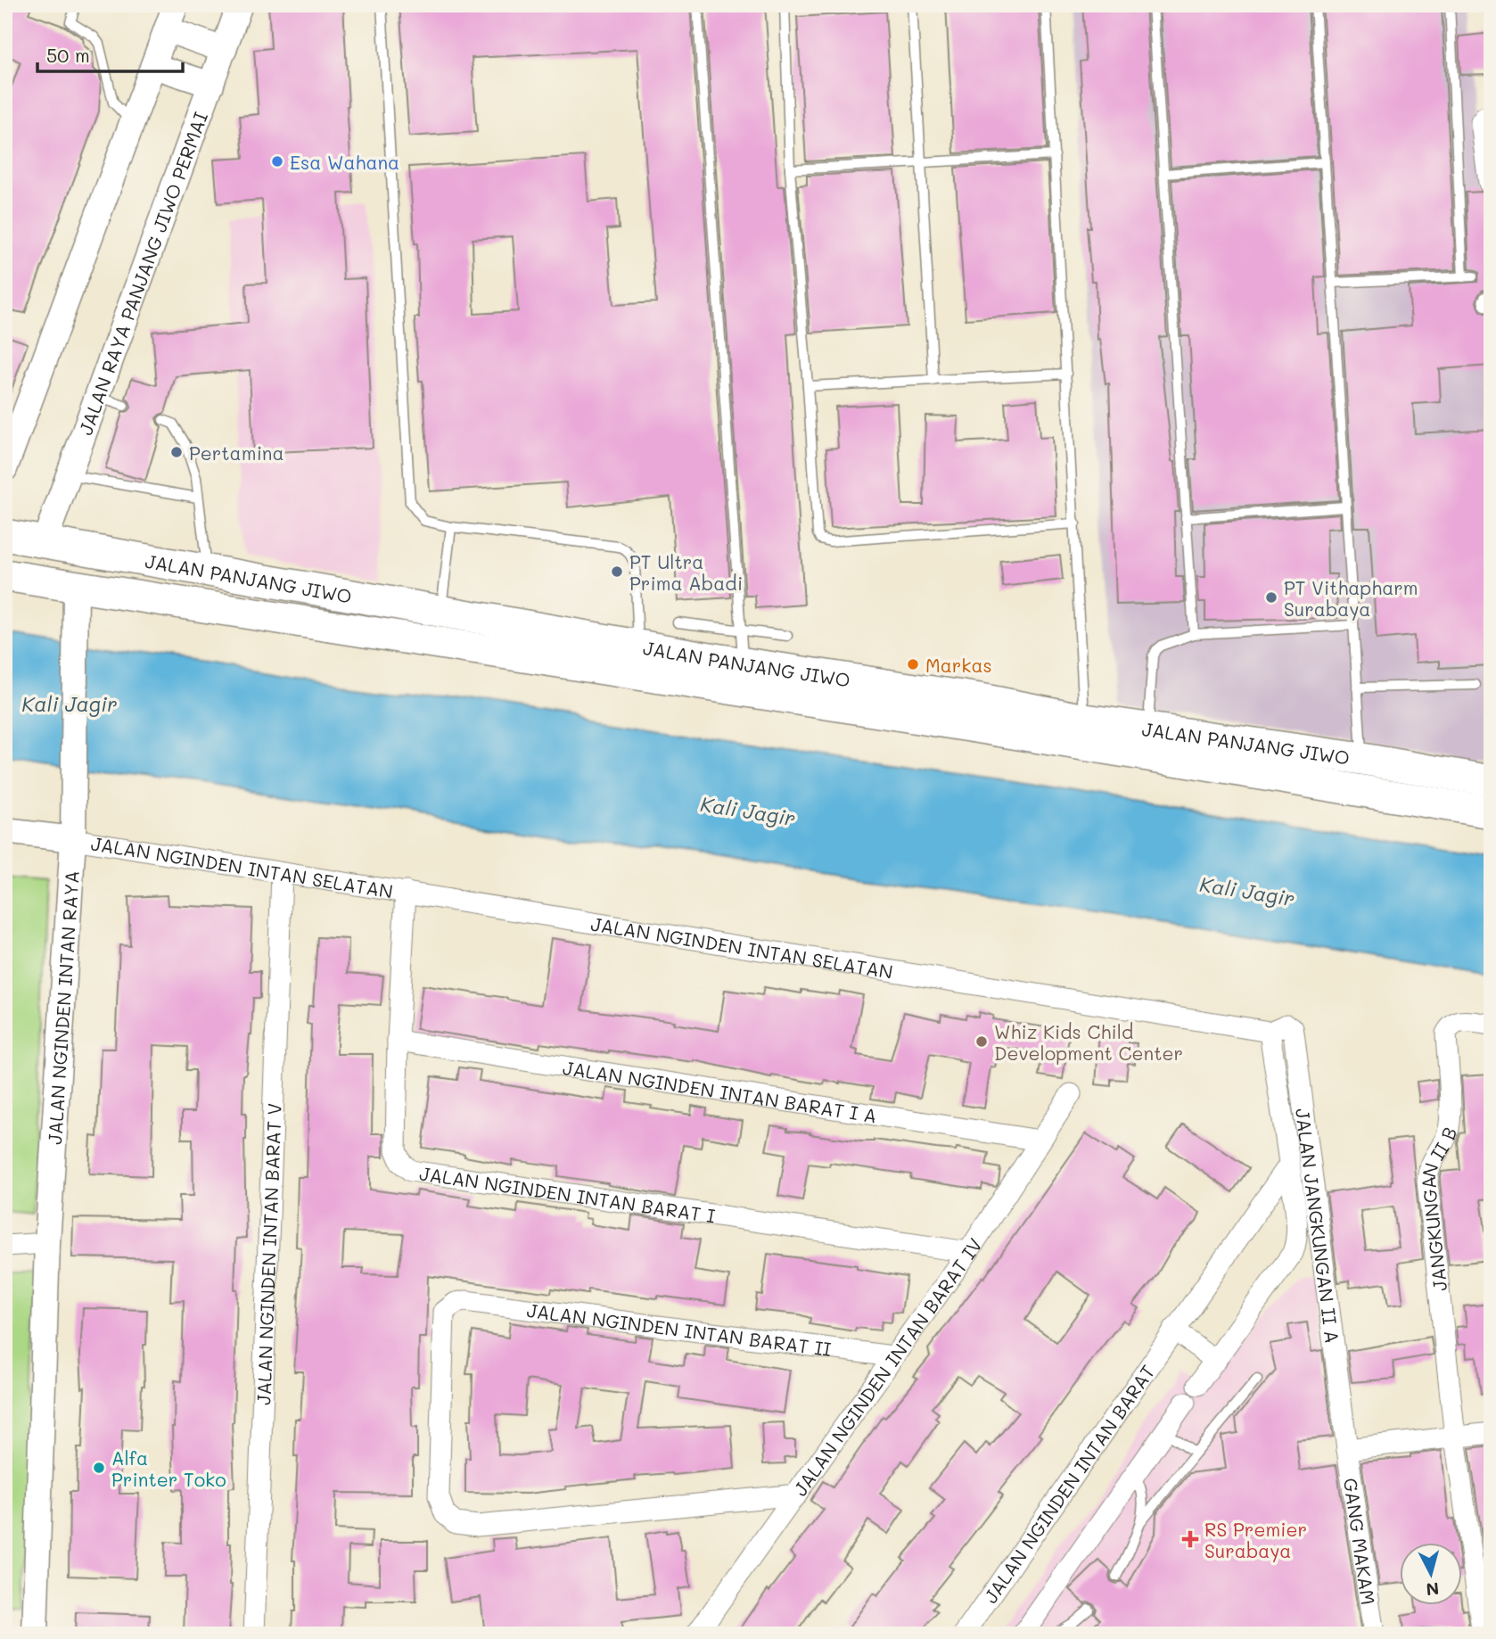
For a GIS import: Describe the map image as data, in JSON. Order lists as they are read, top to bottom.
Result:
{
  "streets": {
    "main road": ["JALAN PANJANG JIWO"],
    "street": [
      "JALAN RAYA PANJANG JIWO PERMAI",
      "JALAN NGINDEN INTAN SELATAN",
      "JALAN NGINDEN INTAN RAYA",
      "JALAN NGINDEN INTAN BARAT I A",
      "JALAN NGINDEN INTAN BARAT I",
      "JANGKUNGAN II B",
      "JALAN JANGKUNGAN II A",
      "JALAN NGINDEN INTAN BARAT V",
      "JALAN NGINDEN INTAN BARAT II",
      "JALAN NGINDEN INTAN BARAT IV",
      "JALAN NGINDEN INTAN BARAT",
      "GANG MAKAM"
    ]
  },
  "crossings": [
    ["JALAN RAYA PANJANG JIWO PERMAI", "JALAN PANJANG JIWO"],
    ["JALAN PANJANG JIWO", "JALAN NGINDEN INTAN RAYA"],
    ["JALAN NGINDEN INTAN SELATAN", "JALAN NGINDEN INTAN RAYA"],
    ["JALAN NGINDEN INTAN SELATAN", "JALAN NGINDEN INTAN BARAT I"],
    ["JALAN NGINDEN INTAN SELATAN", "JALAN JANGKUNGAN II A"],
    ["JALAN NGINDEN INTAN SELATAN", "JALAN NGINDEN INTAN BARAT V"],
    ["JALAN NGINDEN INTAN BARAT I A", "JALAN NGINDEN INTAN BARAT I"],
    ["JALAN NGINDEN INTAN BARAT I A", "JALAN NGINDEN INTAN BARAT IV"],
    ["JALAN NGINDEN INTAN BARAT I", "JALAN NGINDEN INTAN BARAT IV"],
    ["JALAN JANGKUNGAN II A", "GANG MAKAM"],
    ["JALAN NGINDEN INTAN BARAT II", "JALAN NGINDEN INTAN BARAT IV"]
  ],
  "water": ["Kali Jagir"],
  "places": {
    "other": [
      "Esa Wahana",
      "Pertamina",
      "PT Ultra Prima Abadi",
      "PT Vithapharm Surabaya",
      "Markas",
      "Whiz Kids Child Development Center",
      "Alfa Printer Toko"
    ],
    "health": ["RS Premier Surabaya"]
  },
  "scale_bar": "50 m",
  "north": "bottom"
}
